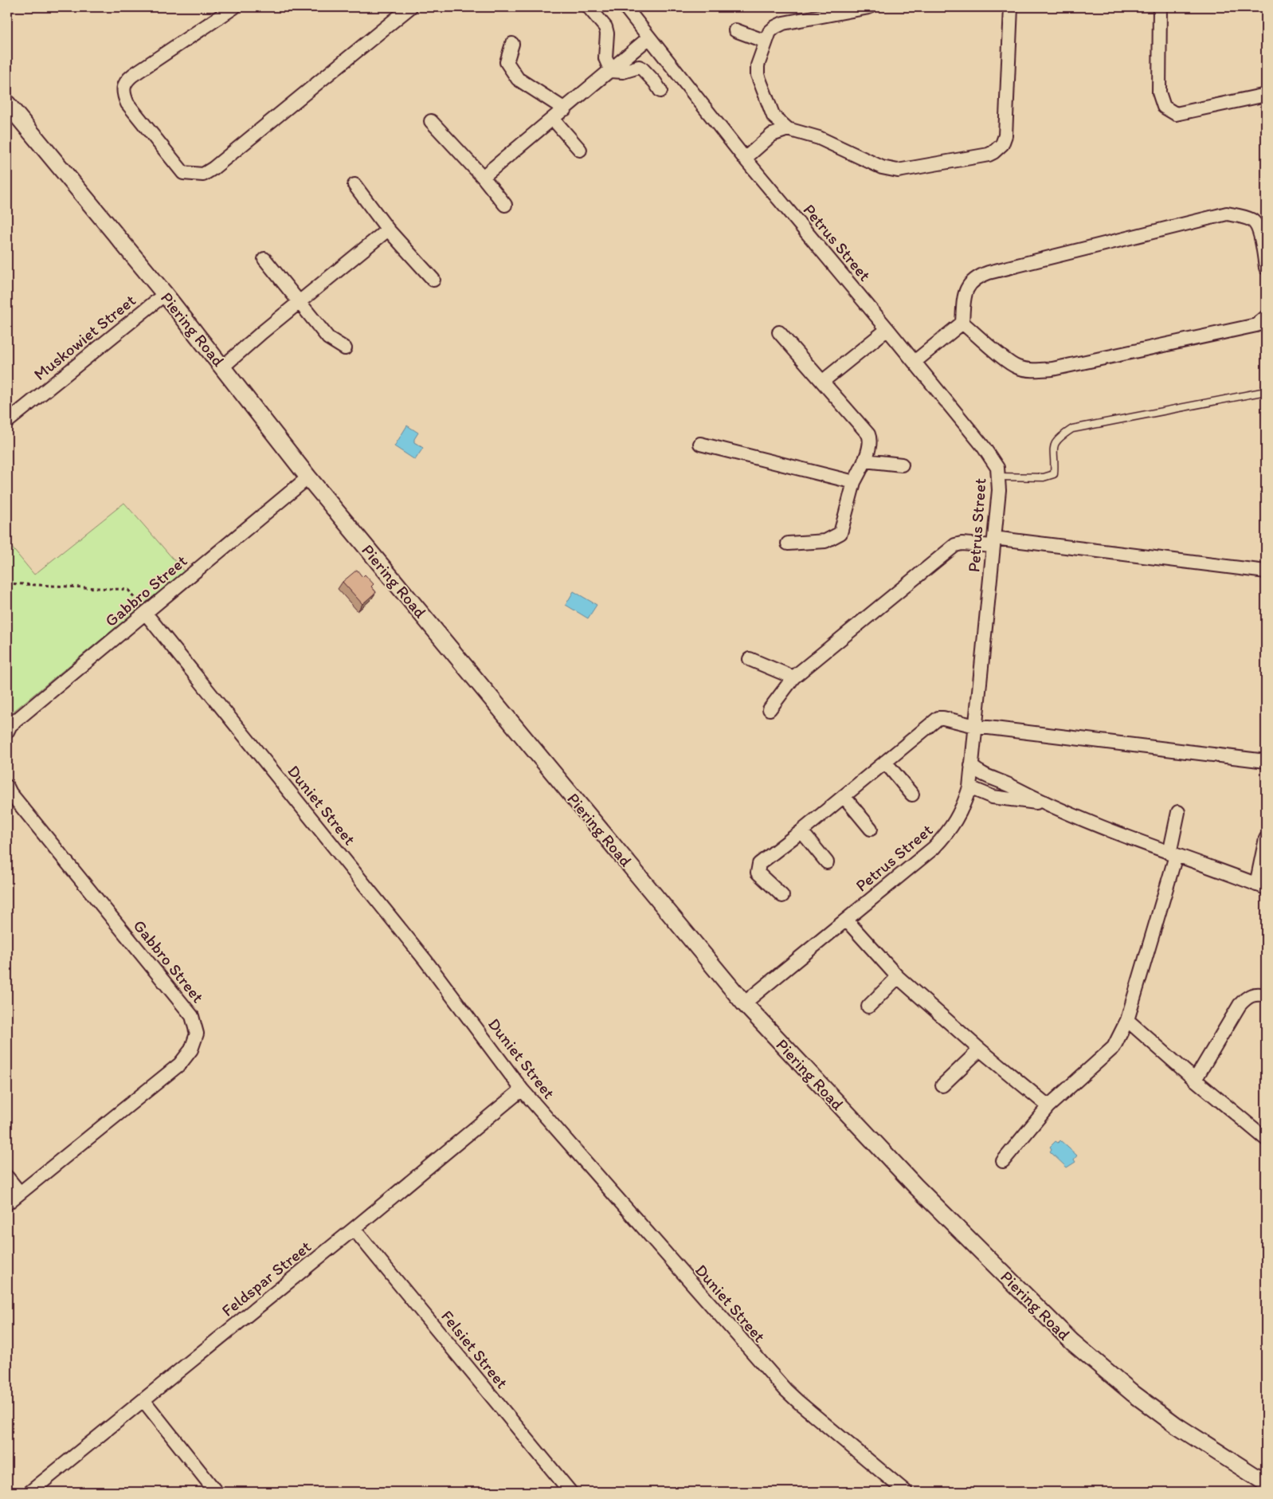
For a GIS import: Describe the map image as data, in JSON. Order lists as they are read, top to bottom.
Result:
{
  "streets": {
    "street": [
      "Petrus Street",
      "Piering Road",
      "Muskowiet Street",
      "Gabbro Street",
      "Duniet Street",
      "Feldspar Street",
      "Felsiet Street"
    ]
  },
  "crossings": [
    ["Petrus Street", "Piering Road"],
    ["Piering Road", "Muskowiet Street"],
    ["Piering Road", "Gabbro Street"],
    ["Gabbro Street", "Duniet Street"],
    ["Duniet Street", "Feldspar Street"],
    ["Feldspar Street", "Felsiet Street"]
  ]
}
